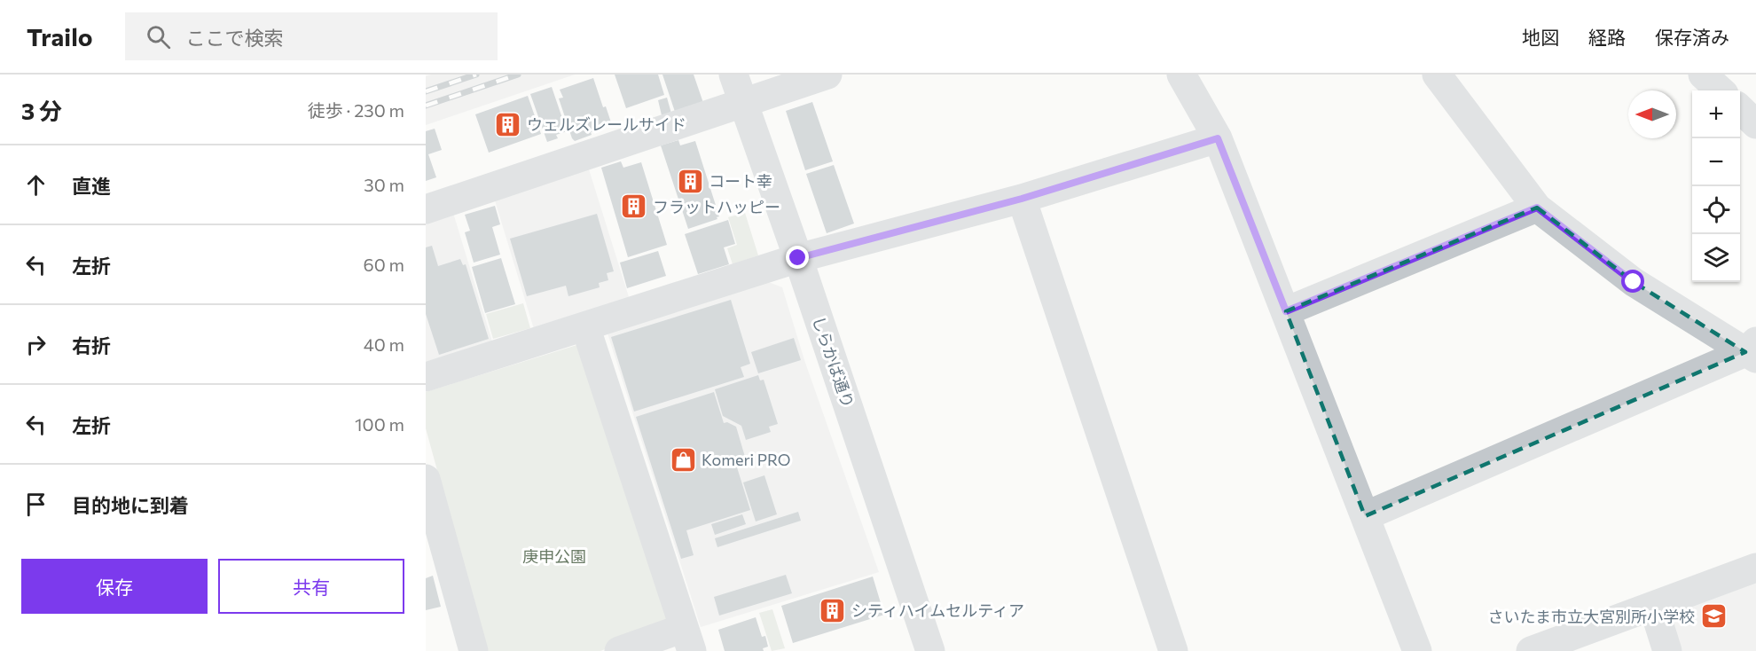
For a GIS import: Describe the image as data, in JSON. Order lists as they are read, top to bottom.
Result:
{
  "streets": {
    "street": ["しらかば通り"]
  },
  "parks": ["庚申公園"],
  "places": {
    "building": [
      "ウェルズレールサイド",
      "コート幸",
      "フラットハッピー",
      "シティハイムセルティア"
    ],
    "shop": ["Komeri PRO"],
    "school or university": ["さいたま市立大宮別所小学校"]
  },
  "north": "left",
  "page": {
    "header": "Trailo",
    "search": "ここで検索",
    "nav": ["地図", "経路", "保存済み"],
    "heading": ["3 分", "徒歩 · 230 m"],
    "map_buttons": ["+", "−"],
    "list": [
      ["直進", "30 m"],
      ["左折", "60 m"],
      ["右折", "40 m"],
      ["左折", "100 m"],
      "目的地に到着"
    ],
    "buttons": ["保存", "共有"]
  }
}
